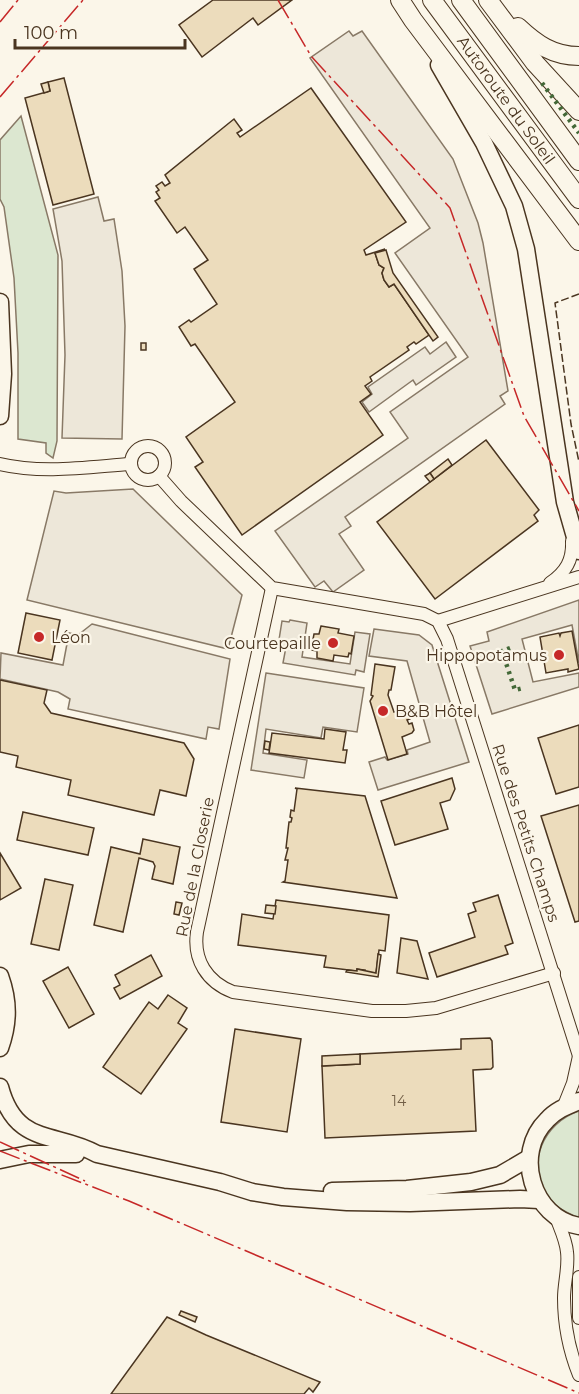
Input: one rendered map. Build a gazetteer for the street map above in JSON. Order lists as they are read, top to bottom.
{
  "streets": {
    "highway": ["Autoroute du Soleil"],
    "street": ["Rue des Petits Champs", "Rue de la Closerie"]
  },
  "crossings": [
    ["Rue des Petits Champs", "Rue de la Closerie"]
  ],
  "places": [
    "Léon",
    "Courtepaille",
    "Hippopotamus",
    "B&B Hôtel"
  ],
  "house_numbers": ["14"],
  "scale_bar": "100 m"
}
